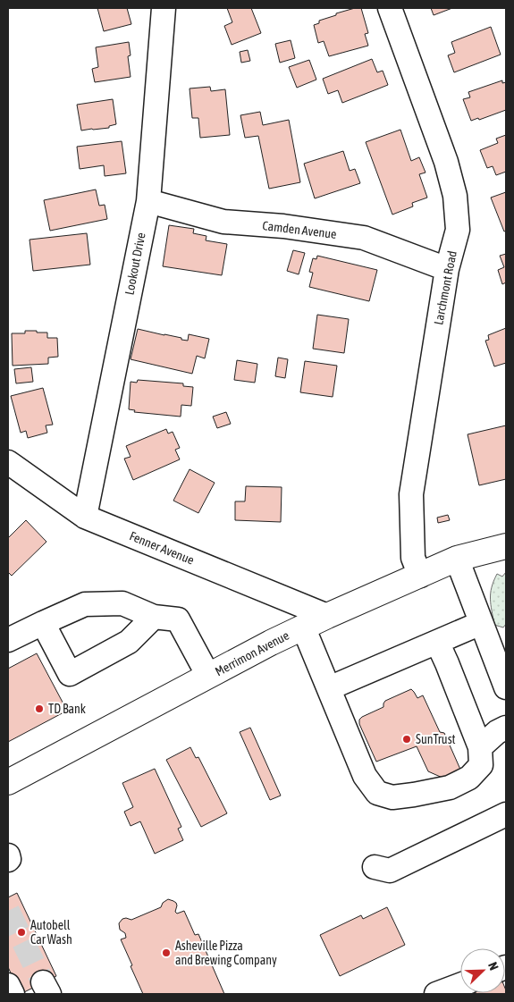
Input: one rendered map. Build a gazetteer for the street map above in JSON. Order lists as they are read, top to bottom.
{
  "streets": {
    "main road": ["Merrimon Avenue"],
    "street": [
      "Camden Avenue",
      "Lookout Drive",
      "Larchmont Road",
      "Fenner Avenue"
    ]
  },
  "crossings": [
    ["Camden Avenue", "Lookout Drive"],
    ["Camden Avenue", "Larchmont Road"],
    ["Lookout Drive", "Fenner Avenue"],
    ["Larchmont Road", "Merrimon Avenue"],
    ["Fenner Avenue", "Merrimon Avenue"]
  ],
  "places": [
    "TD Bank",
    "SunTrust",
    "Autobell Car Wash",
    "Asheville Pizza and Brewing Company"
  ],
  "north": "top right"
}
